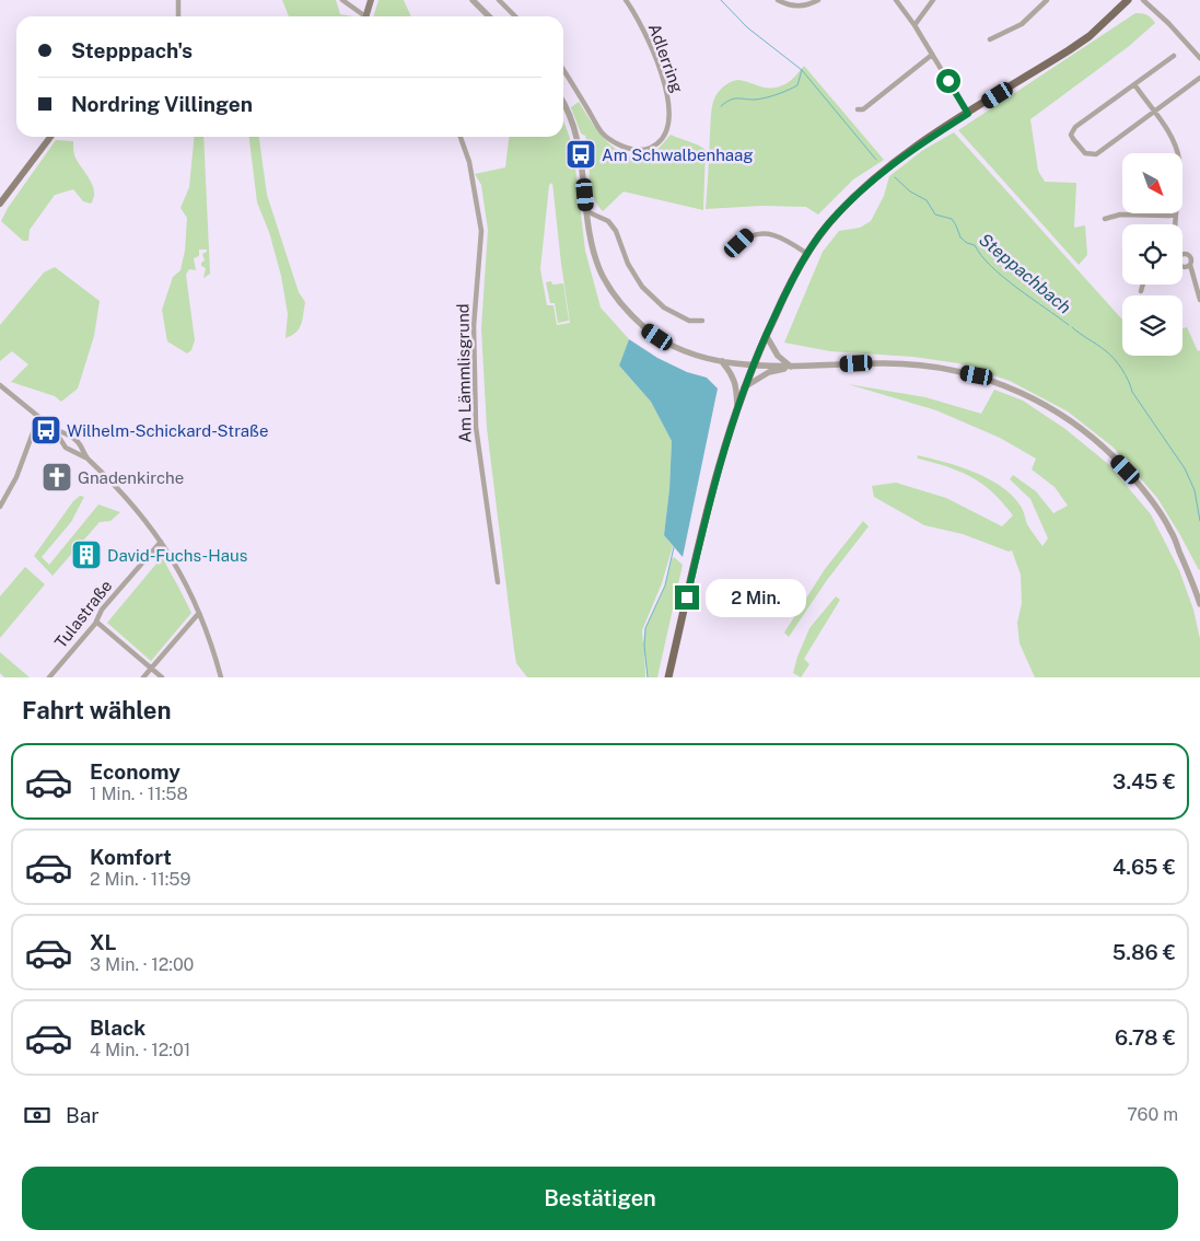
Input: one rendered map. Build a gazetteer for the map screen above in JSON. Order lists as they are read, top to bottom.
{
  "streets": {
    "street": ["Adlerring", "Am Lämmlisgrund", "Tulastraße"]
  },
  "water": ["Steppachbach"],
  "places": {
    "bus stop": ["Am Schwalbenhaag", "Wilhelm-Schickard-Straße"],
    "church": ["Gnadenkirche"],
    "building": ["David-Fuchs-Haus"]
  },
  "north": "bottom right",
  "page": {
    "banner": ["Stepppach's", "Nordring Villingen"],
    "bubble": "2 Min.",
    "heading": "Fahrt wählen",
    "list": [
      {
        "name": "Economy",
        "note": "1 Min. · 11:58",
        "value": "3.45 €"
      },
      {
        "name": "Komfort",
        "note": "2 Min. · 11:59",
        "value": "4.65 €"
      },
      {
        "name": "XL",
        "note": "3 Min. · 12:00",
        "value": "5.86 €"
      },
      {
        "name": "Black",
        "note": "4 Min. · 12:01",
        "value": "6.78 €"
      }
    ],
    "pay": ["Bar", "760 m"],
    "buttons": "Bestätigen"
  }
}
